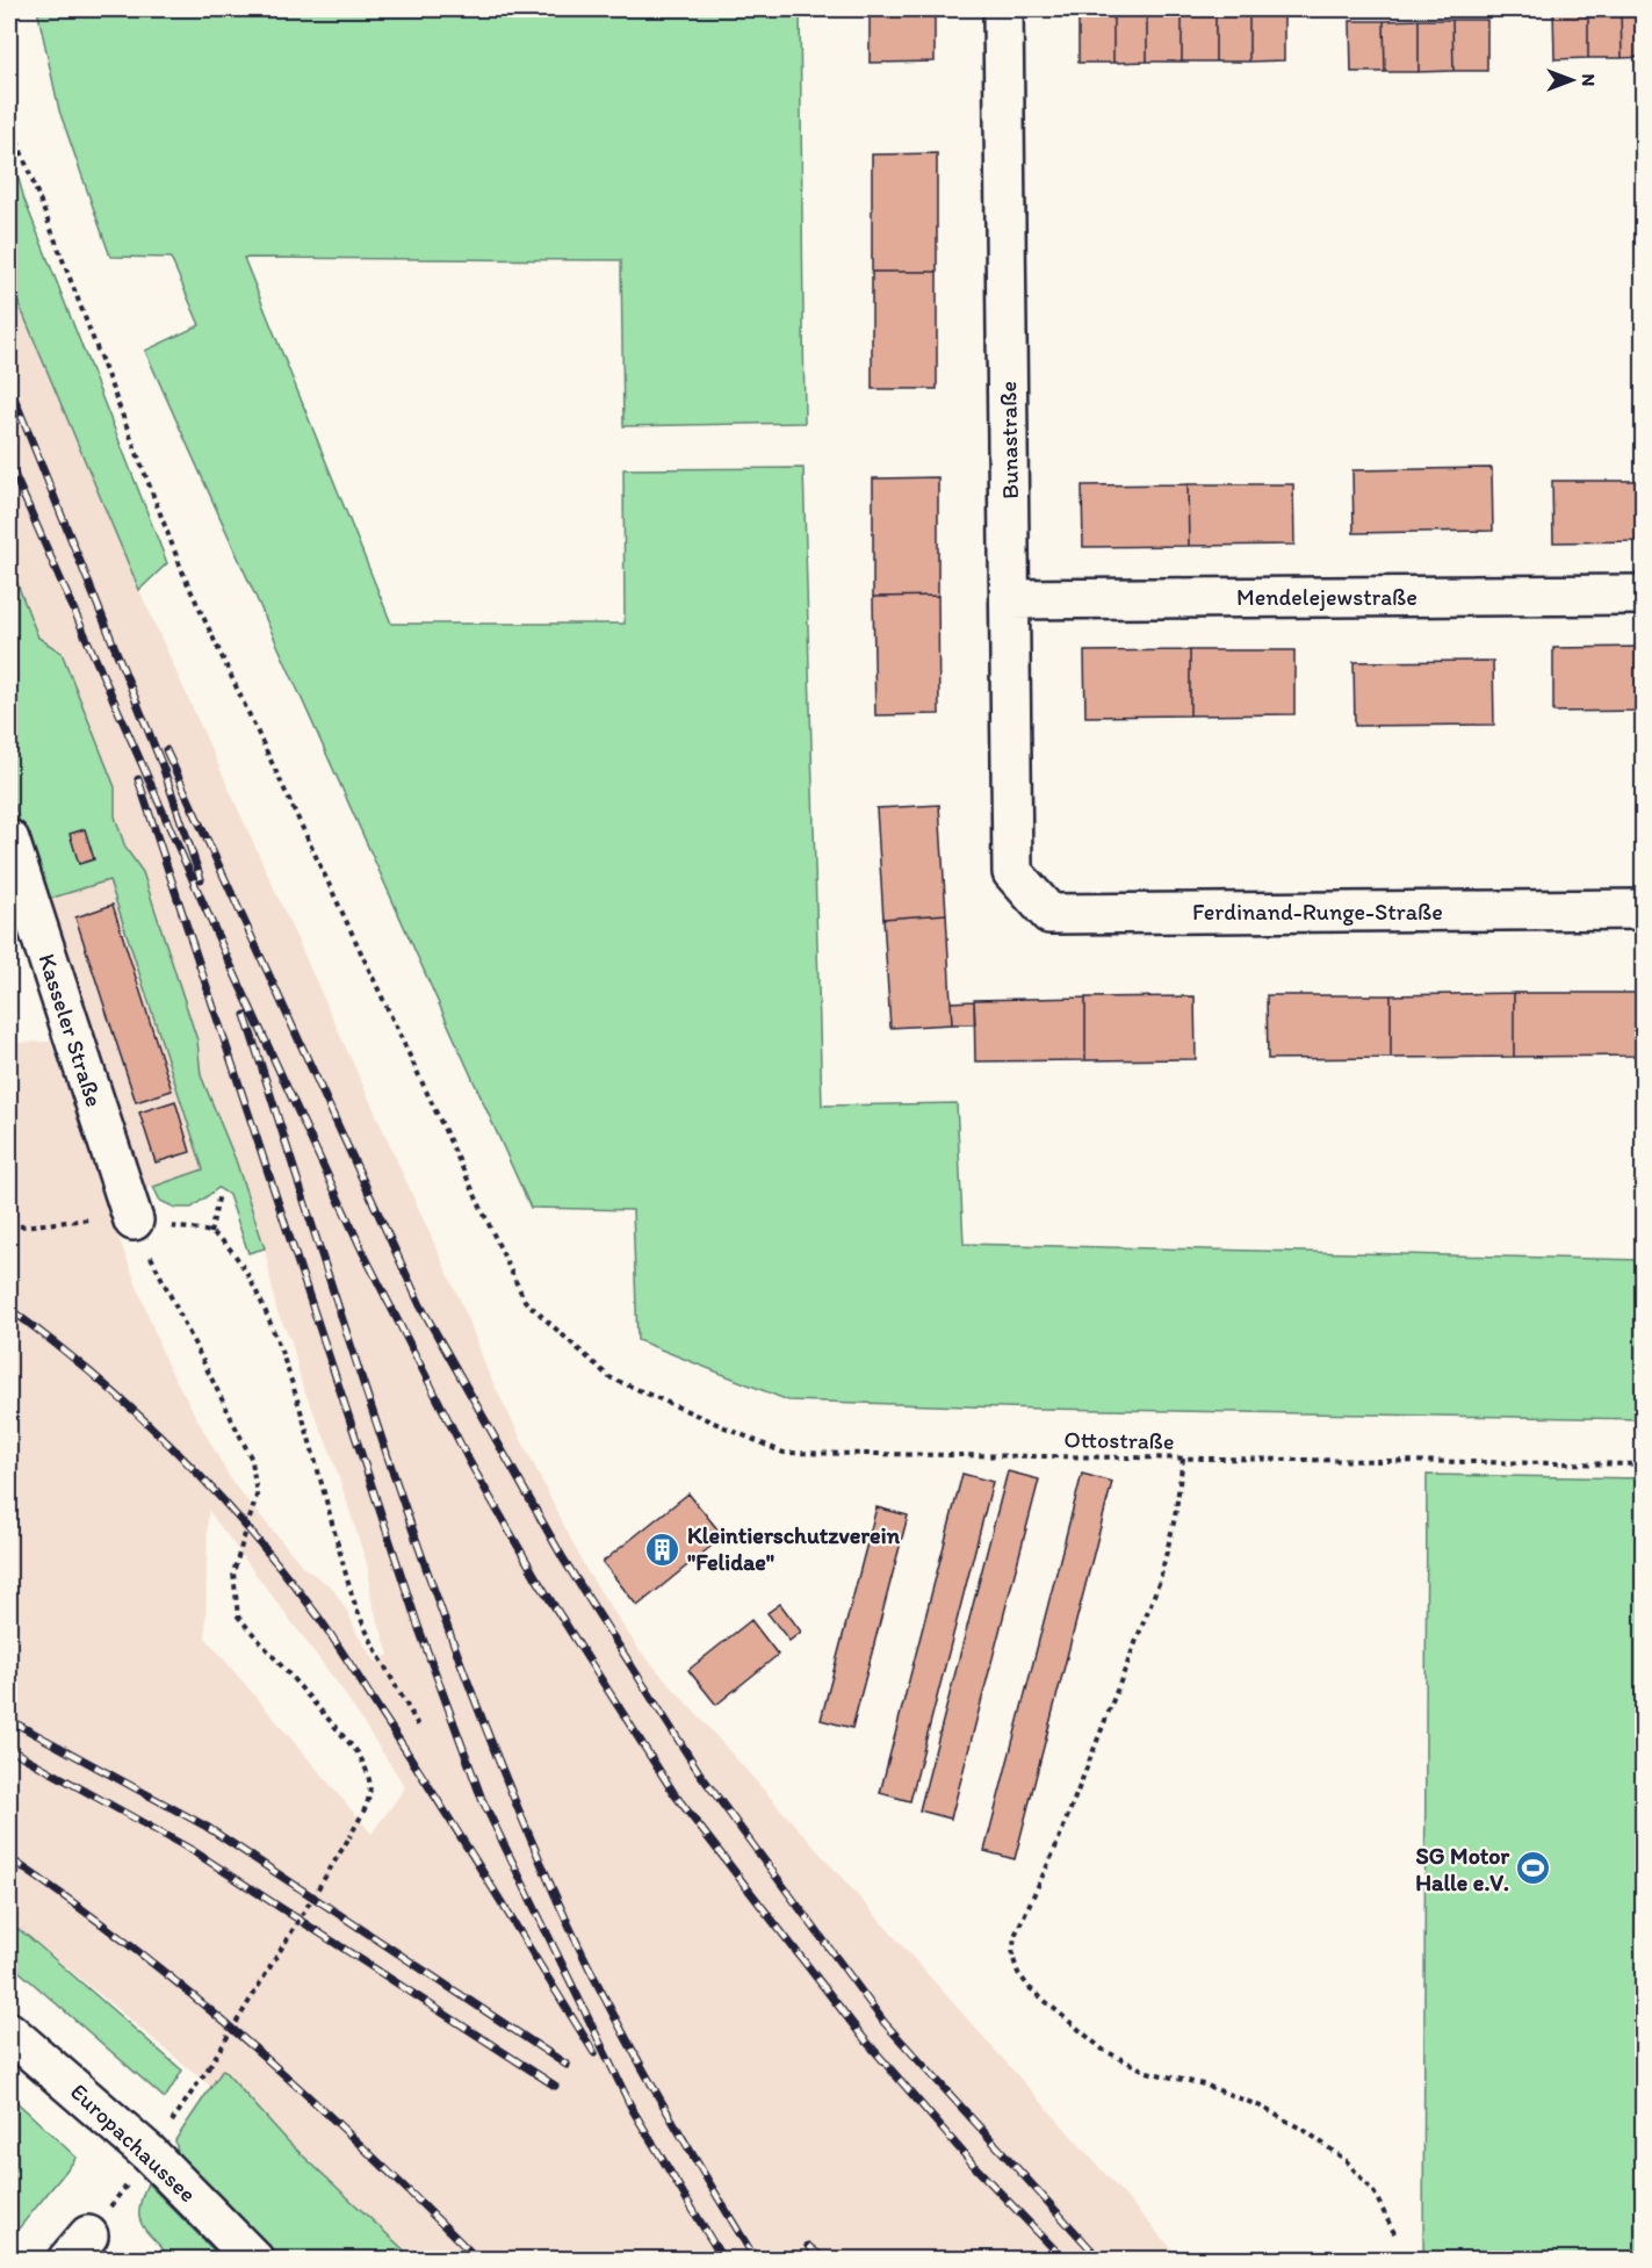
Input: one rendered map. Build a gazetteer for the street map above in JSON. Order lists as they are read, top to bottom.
{
  "streets": {
    "street": [
      "Bunastraße",
      "Mendelejewstraße",
      "Ferdinand-Runge-Straße",
      "Kasseler Straße",
      "Europachaussee"
    ],
    "path": ["Ottostraße"]
  },
  "crossings": [
    ["Bunastraße", "Mendelejewstraße"],
    ["Bunastraße", "Ferdinand-Runge-Straße"]
  ],
  "places": {
    "building": ["Kleintierschutzverein \"Felidae\""],
    "sports": ["SG Motor Halle e.V."]
  },
  "north": "right"
}
